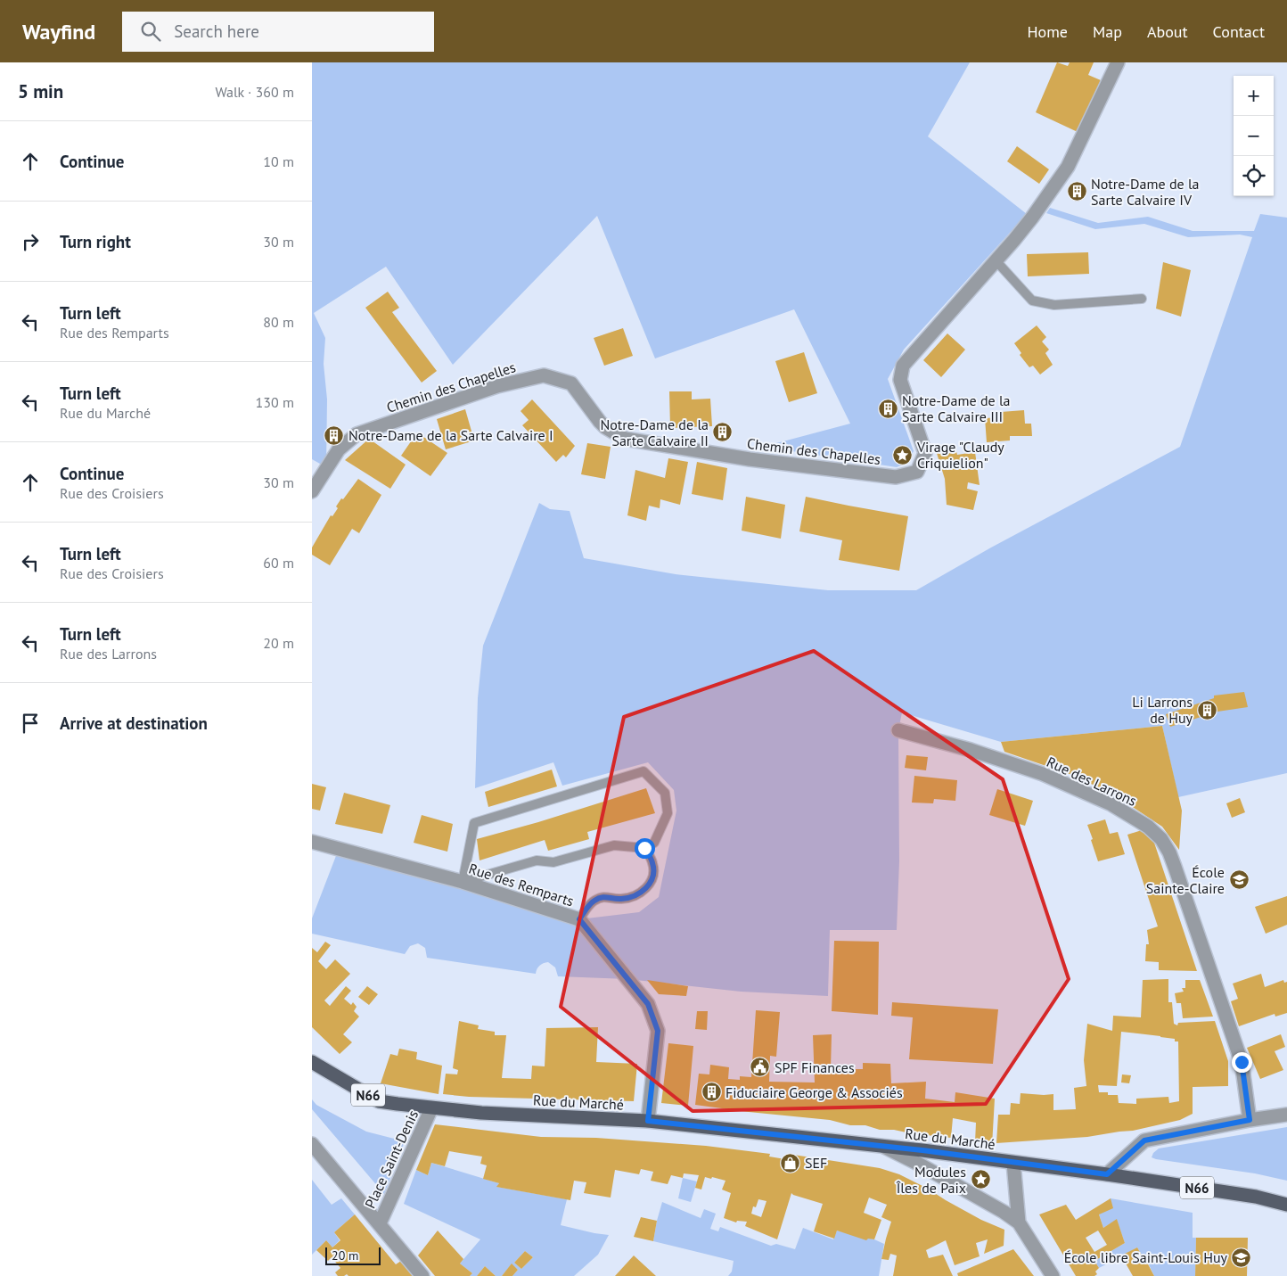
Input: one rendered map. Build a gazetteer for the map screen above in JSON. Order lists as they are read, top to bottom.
{
  "streets": {
    "main road": ["N66", "Rue du Marché", "Place Saint-Denis"],
    "street": ["Chemin des Chapelles", "Rue des Larrons", "Rue des Remparts"]
  },
  "crossings": [
    ["Rue des Remparts", "Rue du Marché"],
    ["N66", "Rue du Marché"],
    ["Rue du Marché", "Place Saint-Denis"]
  ],
  "places": {
    "building": [
      "Notre-Dame de la Sarte Calvaire IV",
      "Notre-Dame de la Sarte Calvaire III",
      "Notre-Dame de la Sarte Calvaire II",
      "Notre-Dame de la Sarte Calvaire I",
      "Li Larrons de Huy",
      "Fiduciaire George & Associés"
    ],
    "place": ["Virage \"Claudy Criquielion\"", "Modules Îles de Paix"],
    "school or university": ["École Sainte-Claire", "École libre Saint-Louis Huy"],
    "public building": ["SPF Finances"],
    "shop": ["SEF"]
  },
  "scale_bar": "20 m",
  "page": {
    "header": "Wayfind",
    "search": "Search here",
    "nav": [
      "Home",
      "Map",
      "About",
      "Contact"
    ],
    "heading": ["5 min", "Walk · 360 m"],
    "map_buttons": ["+", "−"],
    "list": [
      ["Continue", "10 m"],
      ["Turn right", "30 m"],
      ["Turn left", "Rue des Remparts", "80 m"],
      ["Turn left", "Rue du Marché", "130 m"],
      ["Continue", "Rue des Croisiers", "30 m"],
      ["Turn left", "Rue des Croisiers", "60 m"],
      ["Turn left", "Rue des Larrons", "20 m"],
      "Arrive at destination"
    ],
    "scale": "20 m"
  }
}
